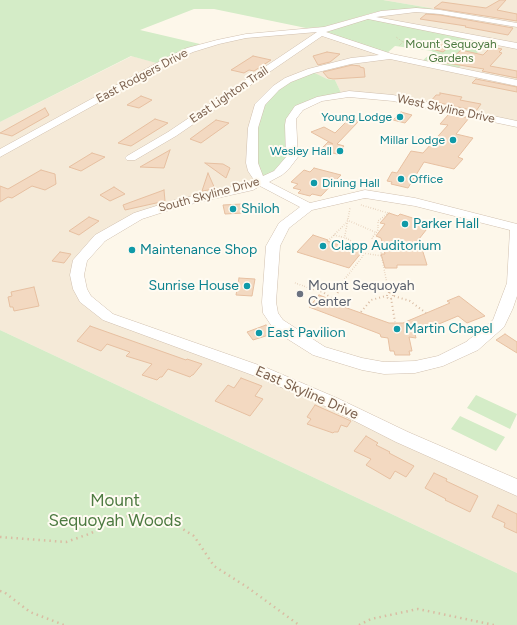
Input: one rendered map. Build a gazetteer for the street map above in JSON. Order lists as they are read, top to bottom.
{
  "streets": {
    "street": [
      "East Rodgers Drive",
      "East Lighton Trail",
      "West Skyline Drive",
      "South Skyline Drive",
      "East Skyline Drive"
    ]
  },
  "crossings": [
    ["East Rodgers Drive", "East Lighton Trail"],
    ["West Skyline Drive", "South Skyline Drive"],
    ["South Skyline Drive", "East Skyline Drive"]
  ],
  "parks": ["Mount Sequoyah Gardens", "Mount Sequoyah Woods"],
  "places": [
    "Young Lodge",
    "Millar Lodge",
    "Wesley Hall",
    "Office",
    "Dining Hall",
    "Shiloh",
    "Parker Hall",
    "Clapp Auditorium",
    "Maintenance Shop",
    "Sunrise House",
    "Mount Sequoyah Center",
    "Martin Chapel",
    "East Pavilion"
  ]
}
